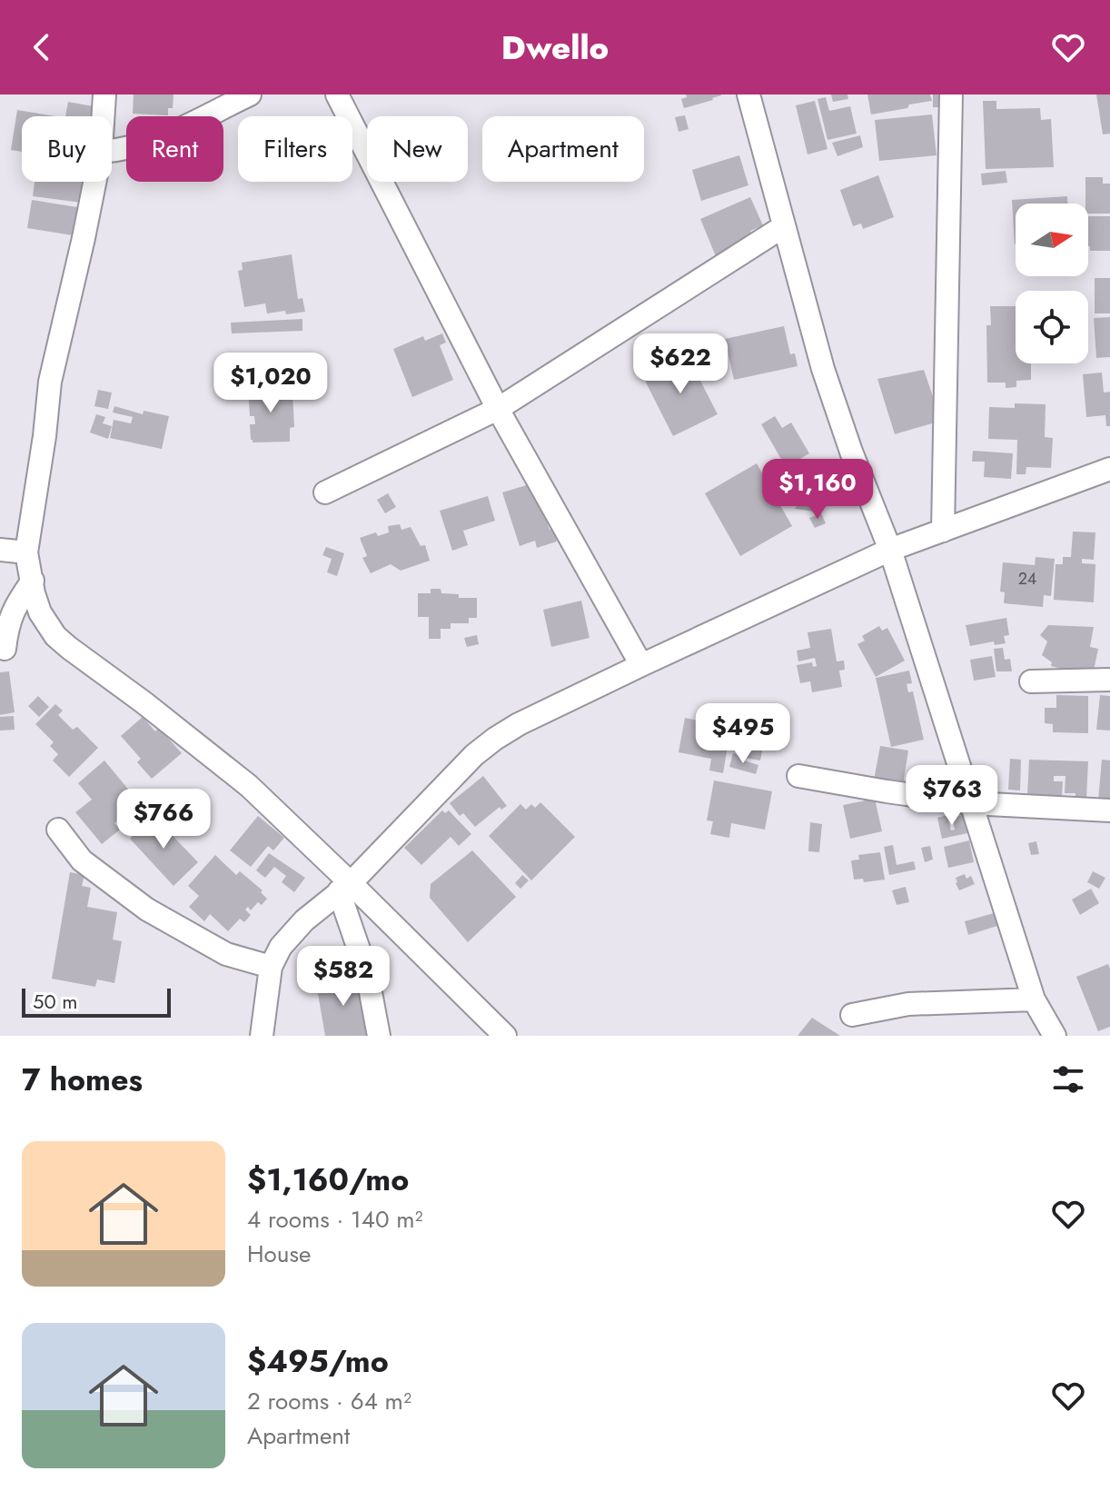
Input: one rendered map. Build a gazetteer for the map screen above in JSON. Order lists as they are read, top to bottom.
{
  "house_numbers": ["24"],
  "scale_bar": "50 m",
  "north": "right",
  "page": {
    "header": "Dwello",
    "chip": [
      "Buy",
      "Rent",
      "Filters",
      "New",
      "Apartment"
    ],
    "price": [
      "$622",
      "$1,020",
      "$1,160",
      "$495",
      "$763",
      "$766",
      "$582"
    ],
    "scale": "50 m",
    "heading": "7 homes",
    "list": [
      {
        "name": "$1,160/mo",
        "note": "4 rooms · 140 m² · House"
      },
      {
        "name": "$495/mo",
        "note": "2 rooms · 64 m² · Apartment"
      }
    ]
  }
}
